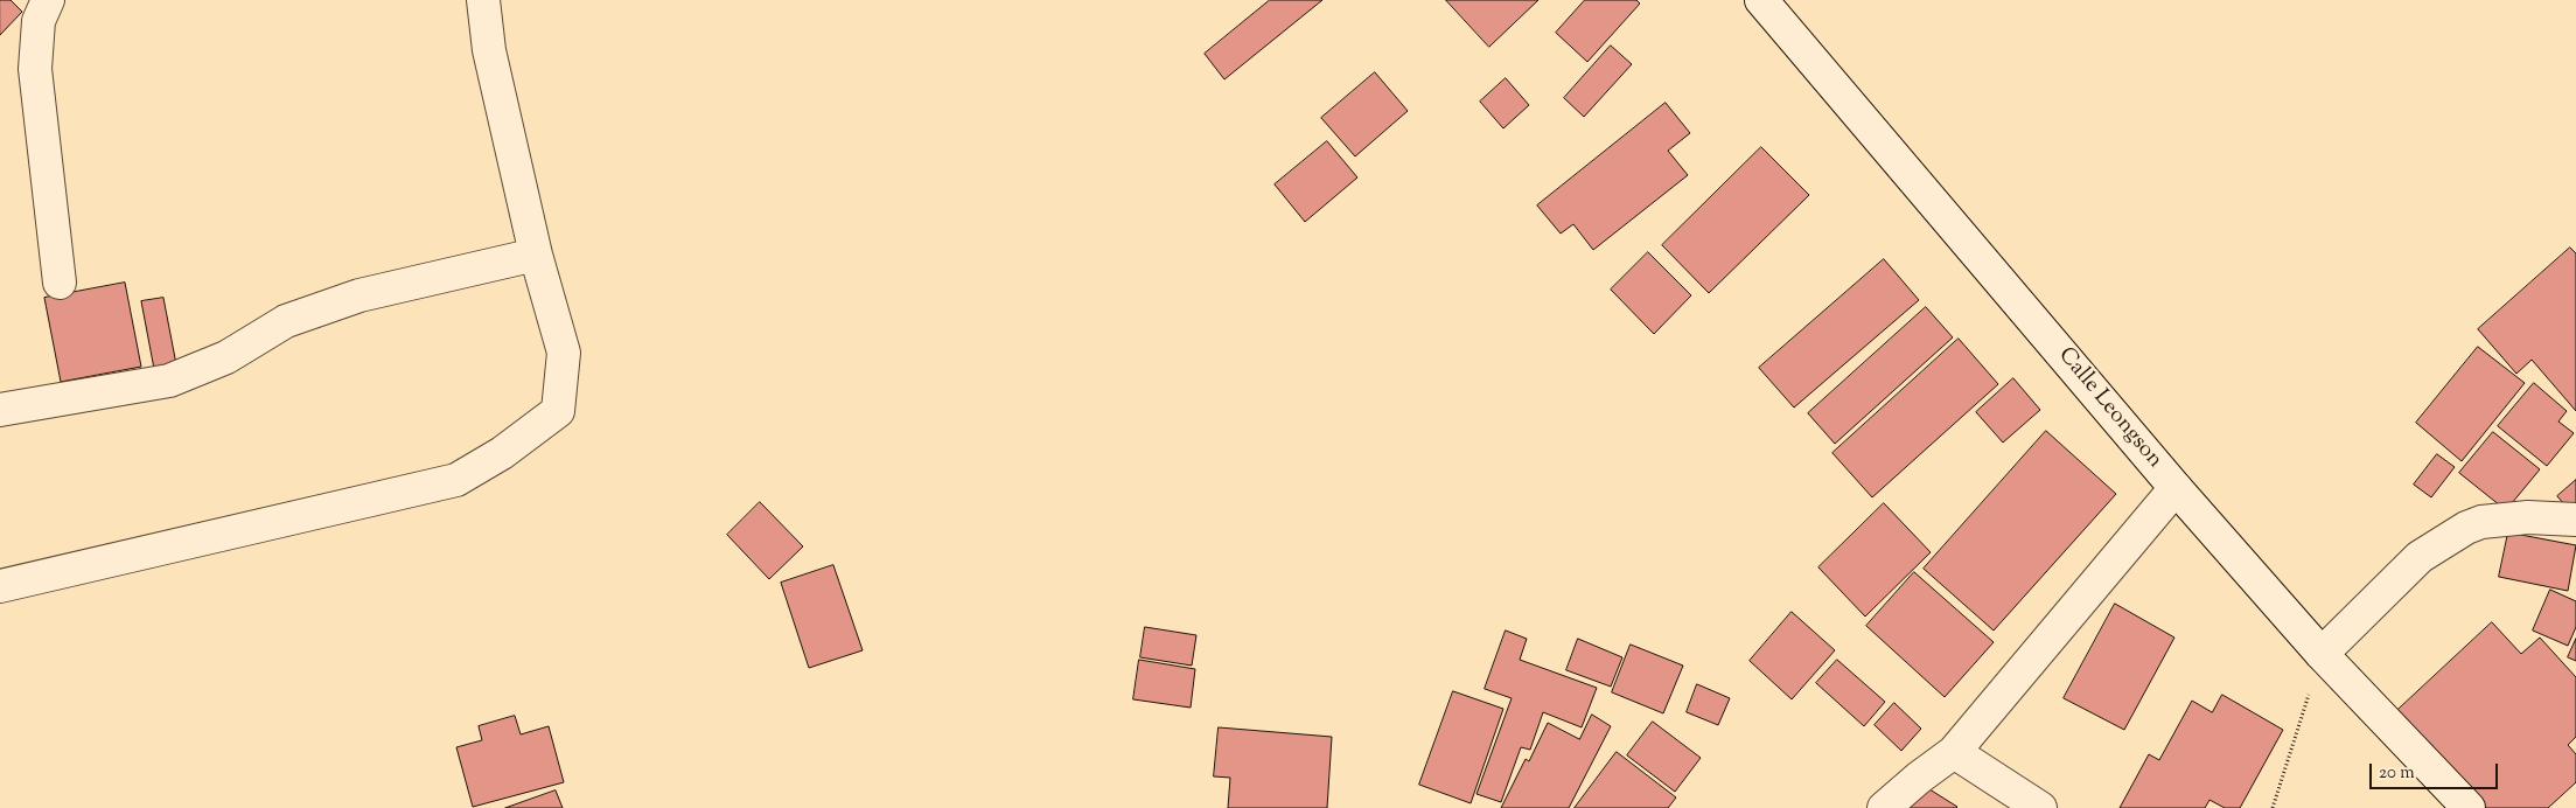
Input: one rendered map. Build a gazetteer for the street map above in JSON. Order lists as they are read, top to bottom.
{
  "streets": {
    "street": ["Calle Leongson"]
  },
  "scale_bar": "20 m"
}
